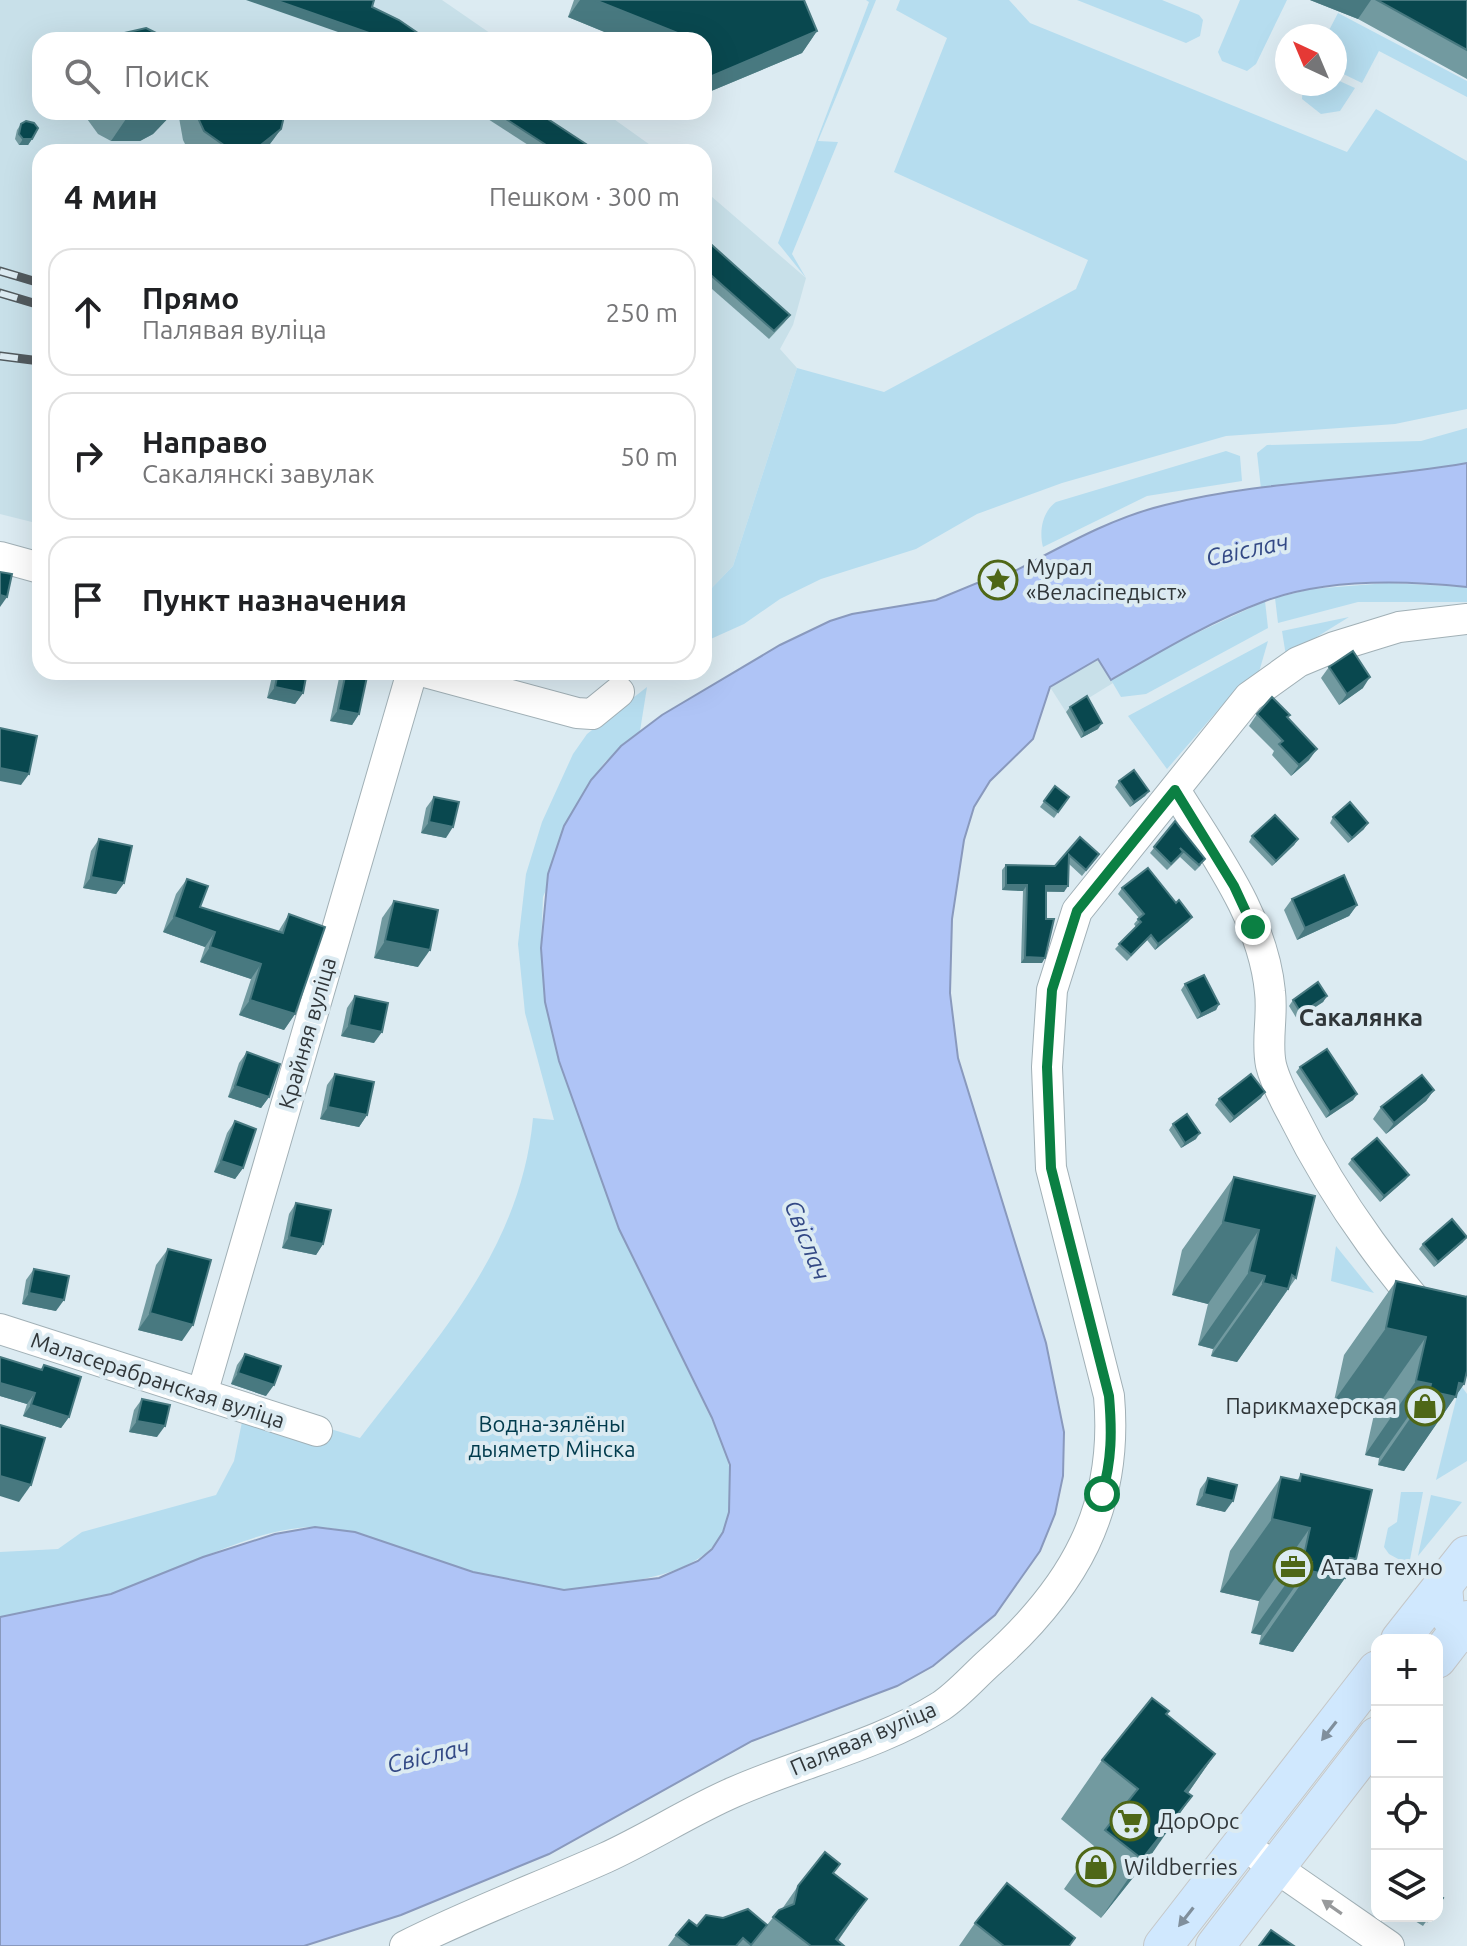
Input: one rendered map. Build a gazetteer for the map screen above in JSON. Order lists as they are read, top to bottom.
{
  "streets": {
    "street": ["Крайняя вуліца", "Маласерабранская вуліца", "Палявая вуліца"]
  },
  "crossings": [
    ["Крайняя вуліца", "Маласерабранская вуліца"]
  ],
  "districts": ["Сакалянка"],
  "water": ["Свіслач"],
  "parks": ["Водна-зялёны дыяметр Мінска"],
  "places": {
    "place": ["Мурал «Веласіпедыст»"],
    "shop": ["Парикмахерская", "Wildberries"],
    "office": ["Атава техно"],
    "supermarket": ["ДорОрс"]
  },
  "north": "top left",
  "page": {
    "search": "Поиск",
    "heading": ["4 мин", "Пешком · 300 m"],
    "list": [
      ["Прямо", "Палявая вуліца", "250 m"],
      ["Направо", "Сакалянскі завулак", "50 m"],
      "Пункт назначения"
    ],
    "map_buttons": ["+", "−"]
  }
}
